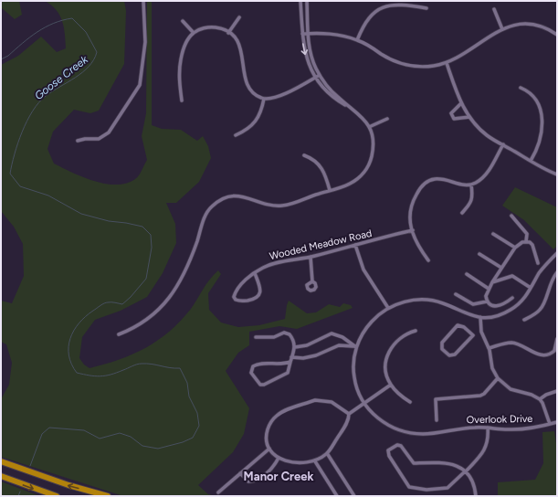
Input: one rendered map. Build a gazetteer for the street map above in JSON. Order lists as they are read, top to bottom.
{
  "streets": {
    "street": ["Wooded Meadow Road", "Overlook Drive"]
  },
  "districts": ["Manor Creek"],
  "water": ["Goose Creek"]
}
